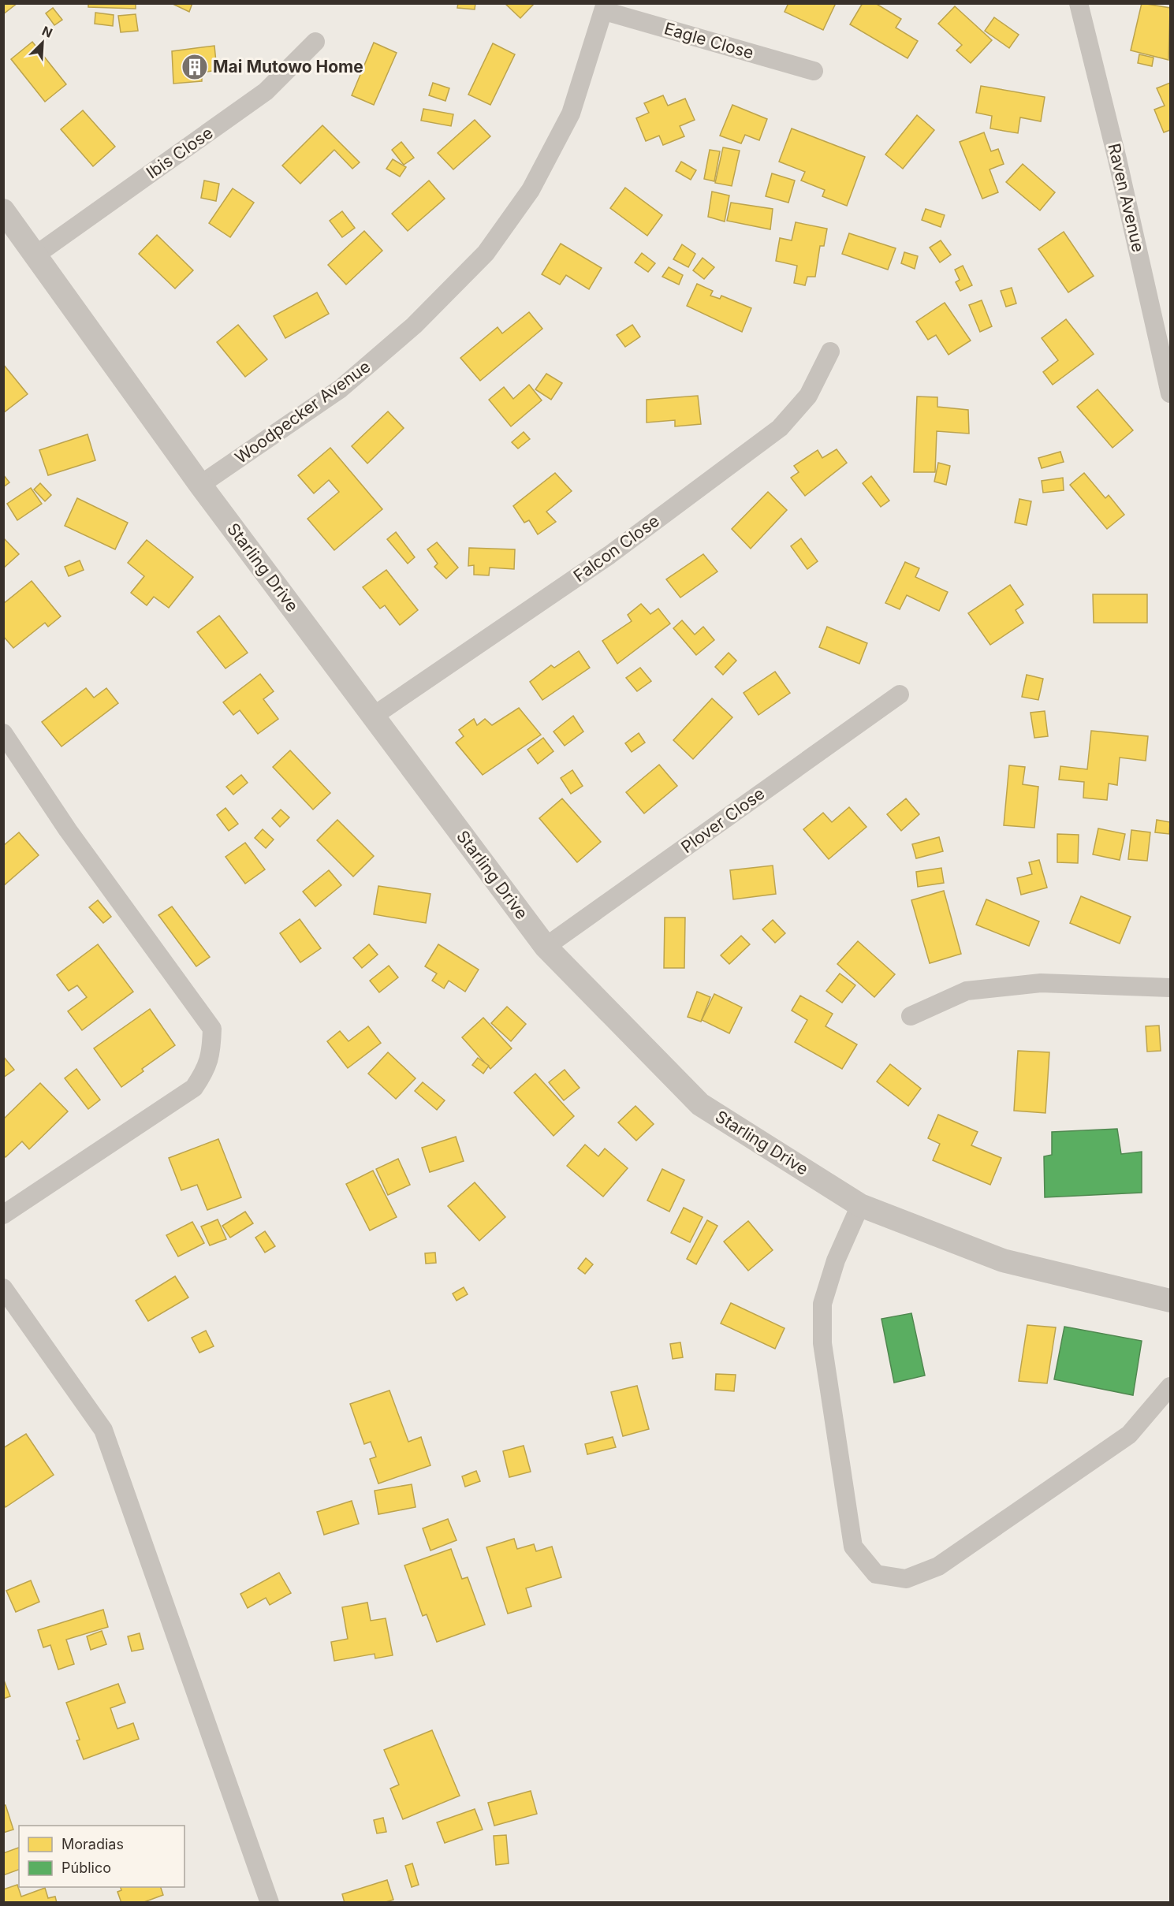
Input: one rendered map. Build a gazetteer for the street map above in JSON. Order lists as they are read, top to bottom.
{
  "streets": {
    "street": [
      "Eagle Close",
      "Ibis Close",
      "Raven Avenue",
      "Woodpecker Avenue",
      "Falcon Close",
      "Starling Drive",
      "Plover Close"
    ]
  },
  "crossings": [
    ["Eagle Close", "Woodpecker Avenue"],
    ["Ibis Close", "Starling Drive"],
    ["Woodpecker Avenue", "Starling Drive"],
    ["Falcon Close", "Starling Drive"],
    ["Starling Drive", "Plover Close"]
  ],
  "places": {
    "building": ["Mai Mutowo Home"]
  },
  "legend": ["Moradias", "Público"],
  "north": "top right"
}
